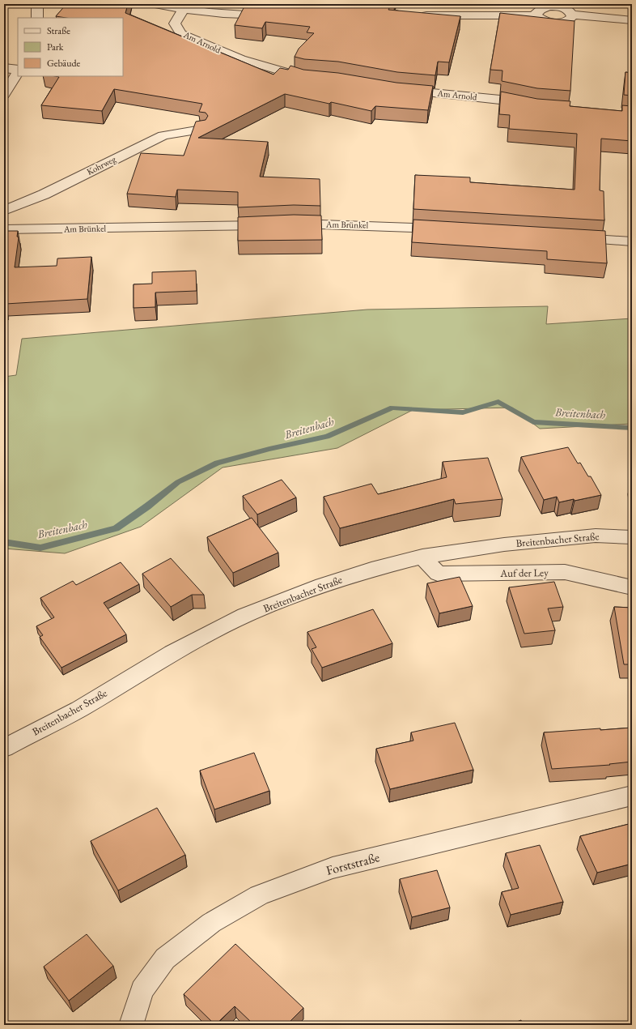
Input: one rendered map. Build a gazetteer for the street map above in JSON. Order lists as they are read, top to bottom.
{
  "streets": {
    "street": [
      "Am Arnold",
      "Kohrweg",
      "Am Brünkel",
      "Breitenbacher Straße",
      "Auf der Ley",
      "Forststraße"
    ]
  },
  "crossings": [
    ["Breitenbacher Straße", "Auf der Ley"]
  ],
  "water": ["Breitenbach"],
  "legend": ["Straße", "Park", "Gebäude"]
}
